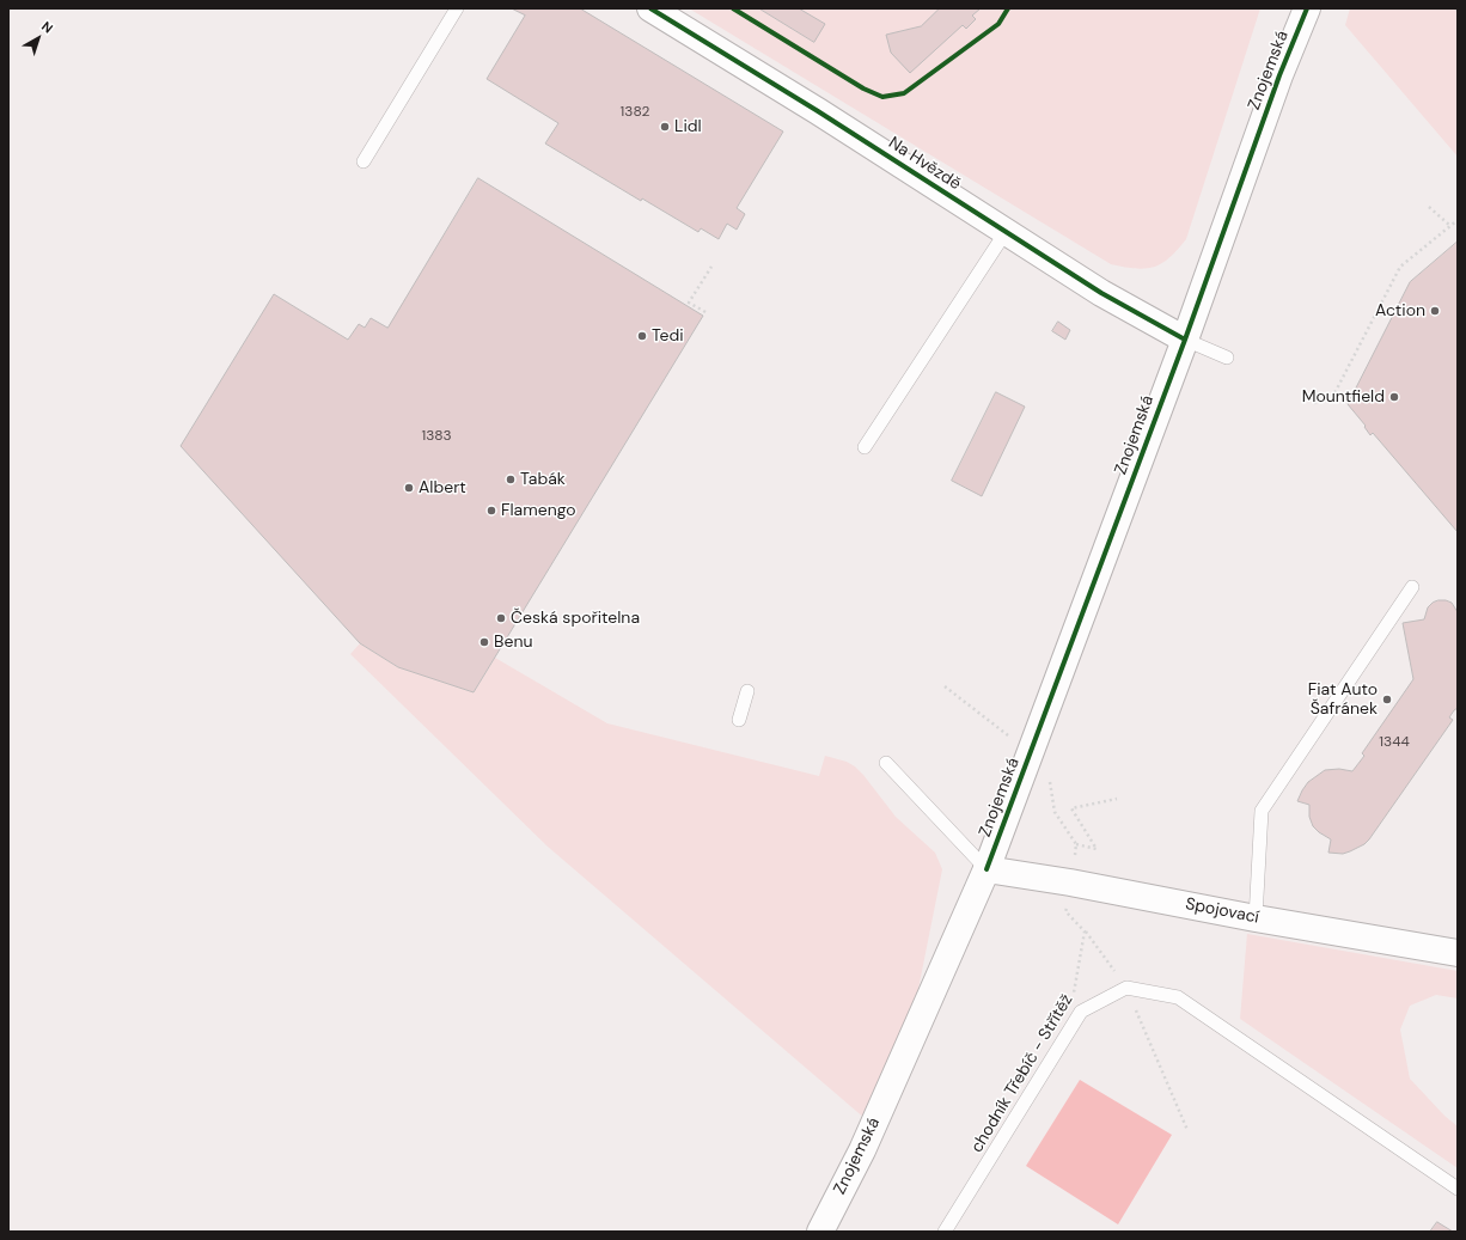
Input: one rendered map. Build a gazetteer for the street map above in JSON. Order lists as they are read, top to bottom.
{
  "streets": {
    "street": ["Znojemská", "Na Hvězdě", "Spojovací"],
    "path": ["chodník Třebíč - Střítěž"]
  },
  "crossings": [
    ["Znojemská", "Na Hvězdě"],
    ["Znojemská", "Spojovací"]
  ],
  "places": [
    "Lidl",
    "Action",
    "Tedi",
    "Mountfield",
    "Tabák",
    "Albert",
    "Flamengo",
    "Česká spořitelna",
    "Benu",
    "Fiat Auto Šafránek"
  ],
  "house_numbers": ["1382", "1383", "1344"],
  "north": "top right"
}
